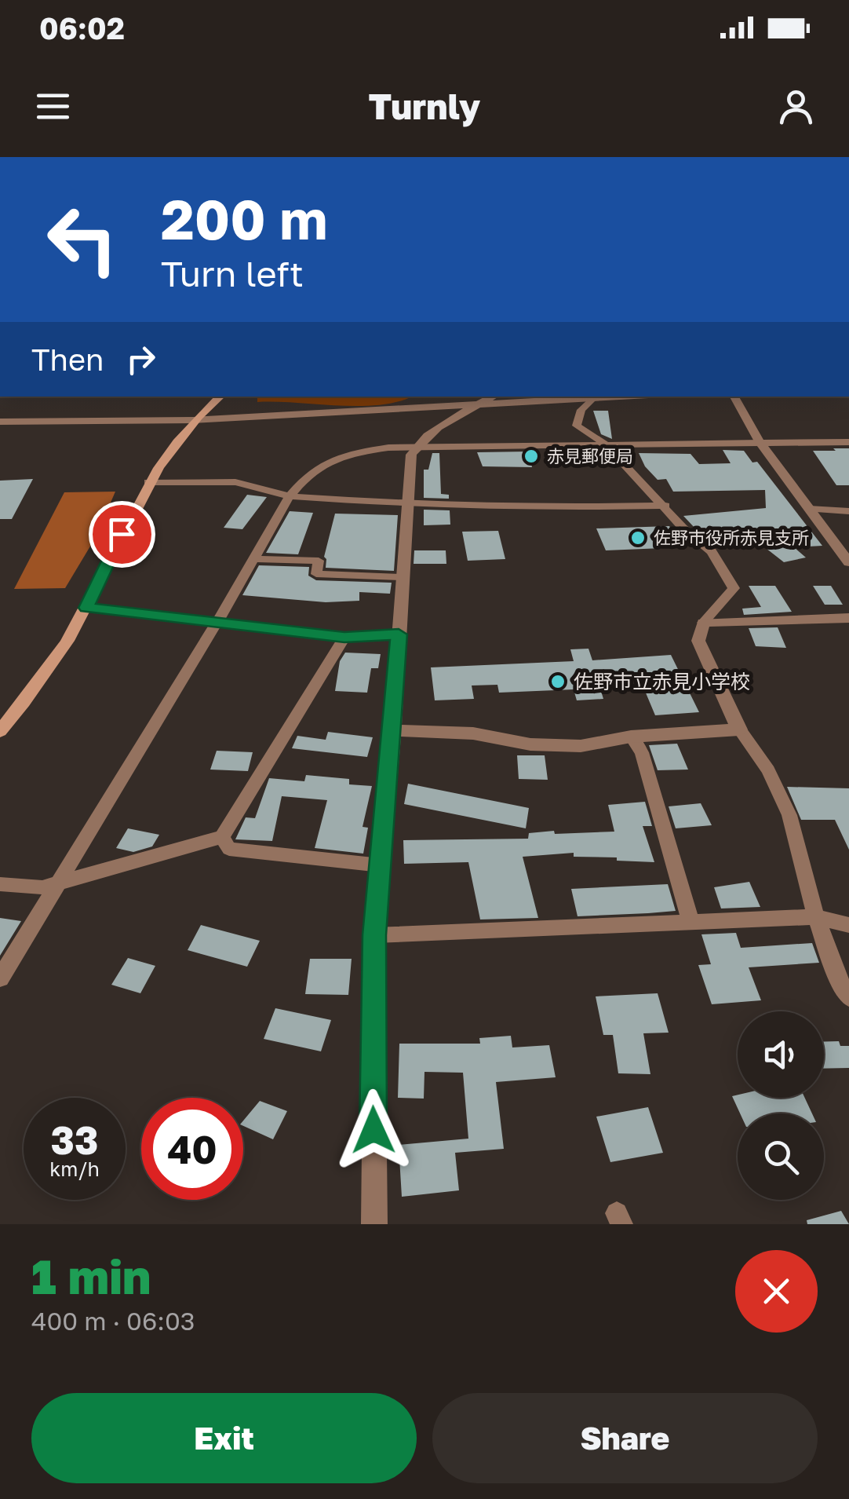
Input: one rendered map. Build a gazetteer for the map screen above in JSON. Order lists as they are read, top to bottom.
{
  "places": ["赤見郵便局", "佐野市役所赤見支所", "佐野市立赤見小学校"],
  "page": {
    "status": "06:02",
    "header": "Turnly",
    "turn": ["200 m", "Turn left"],
    "then": "Then",
    "speed": "33 km/h",
    "limit": "40",
    "heading": ["1 min", "400 m · 06:03"],
    "buttons": ["Exit", "Share"]
  }
}
